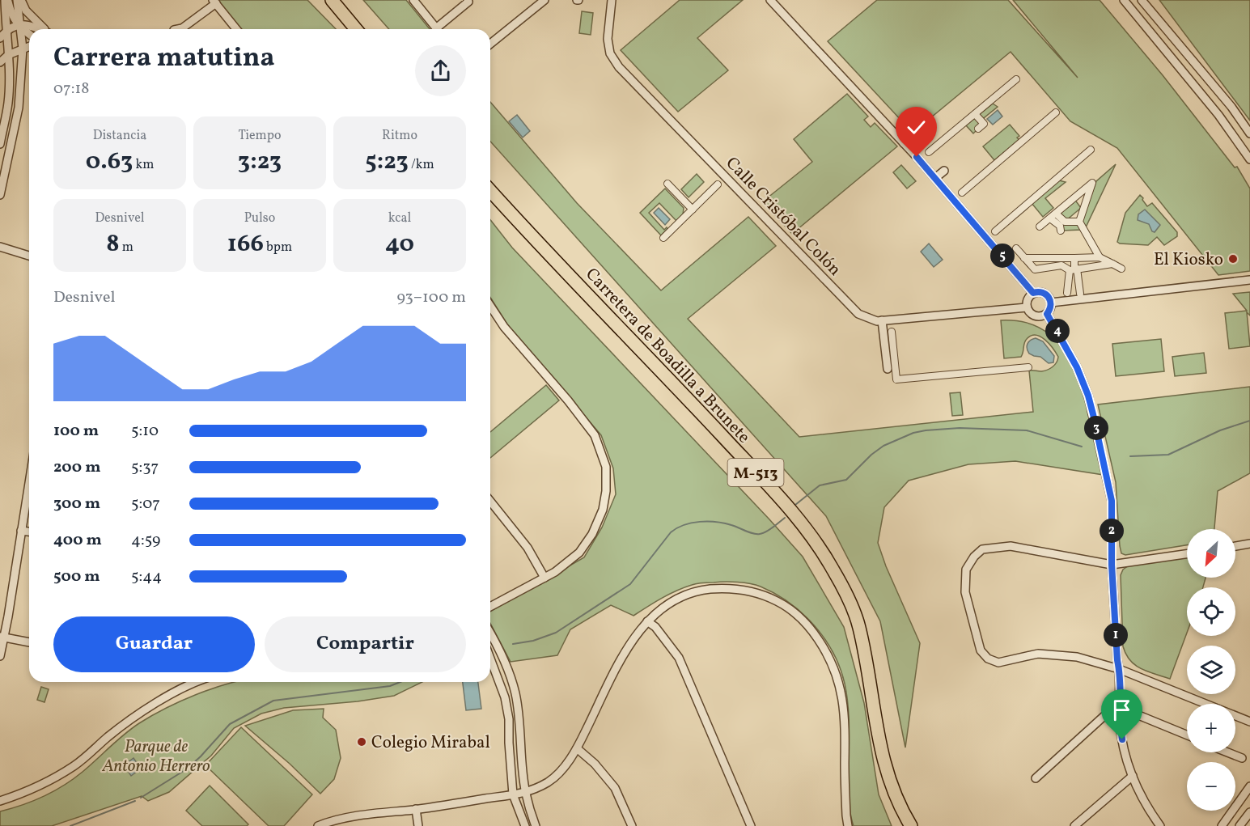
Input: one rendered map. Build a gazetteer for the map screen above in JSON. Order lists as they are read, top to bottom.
{
  "streets": {
    "main road": ["Carretera de Boadilla a Brunete", "M-513"],
    "street": ["Calle Cristóbal Colón"]
  },
  "parks": ["Parque de Antonio Herrero"],
  "places": ["El Kiosko", "Colegio Mirabal"],
  "north": "bottom left",
  "page": {
    "heading": ["Carrera matutina", "07:18"],
    "stats": [
      ["Distancia", "0.63 km"],
      ["Tiempo", "3:23"],
      ["Ritmo", "5:23 /km"],
      ["Desnivel", "8 m"],
      ["Pulso", "166 bpm"],
      ["kcal", "40"]
    ],
    "pins": [
      "5",
      "4",
      "3",
      "2",
      "1"
    ],
    "chart": ["Desnivel", "93–100 m"],
    "list": [
      {
        "name": "100 m",
        "note": "5:10"
      },
      {
        "name": "200 m",
        "note": "5:37"
      },
      {
        "name": "300 m",
        "note": "5:07"
      },
      {
        "name": "400 m",
        "note": "4:59"
      },
      {
        "name": "500 m",
        "note": "5:44"
      }
    ],
    "map_buttons": ["+", "−"],
    "buttons": ["Guardar", "Compartir"]
  }
}
